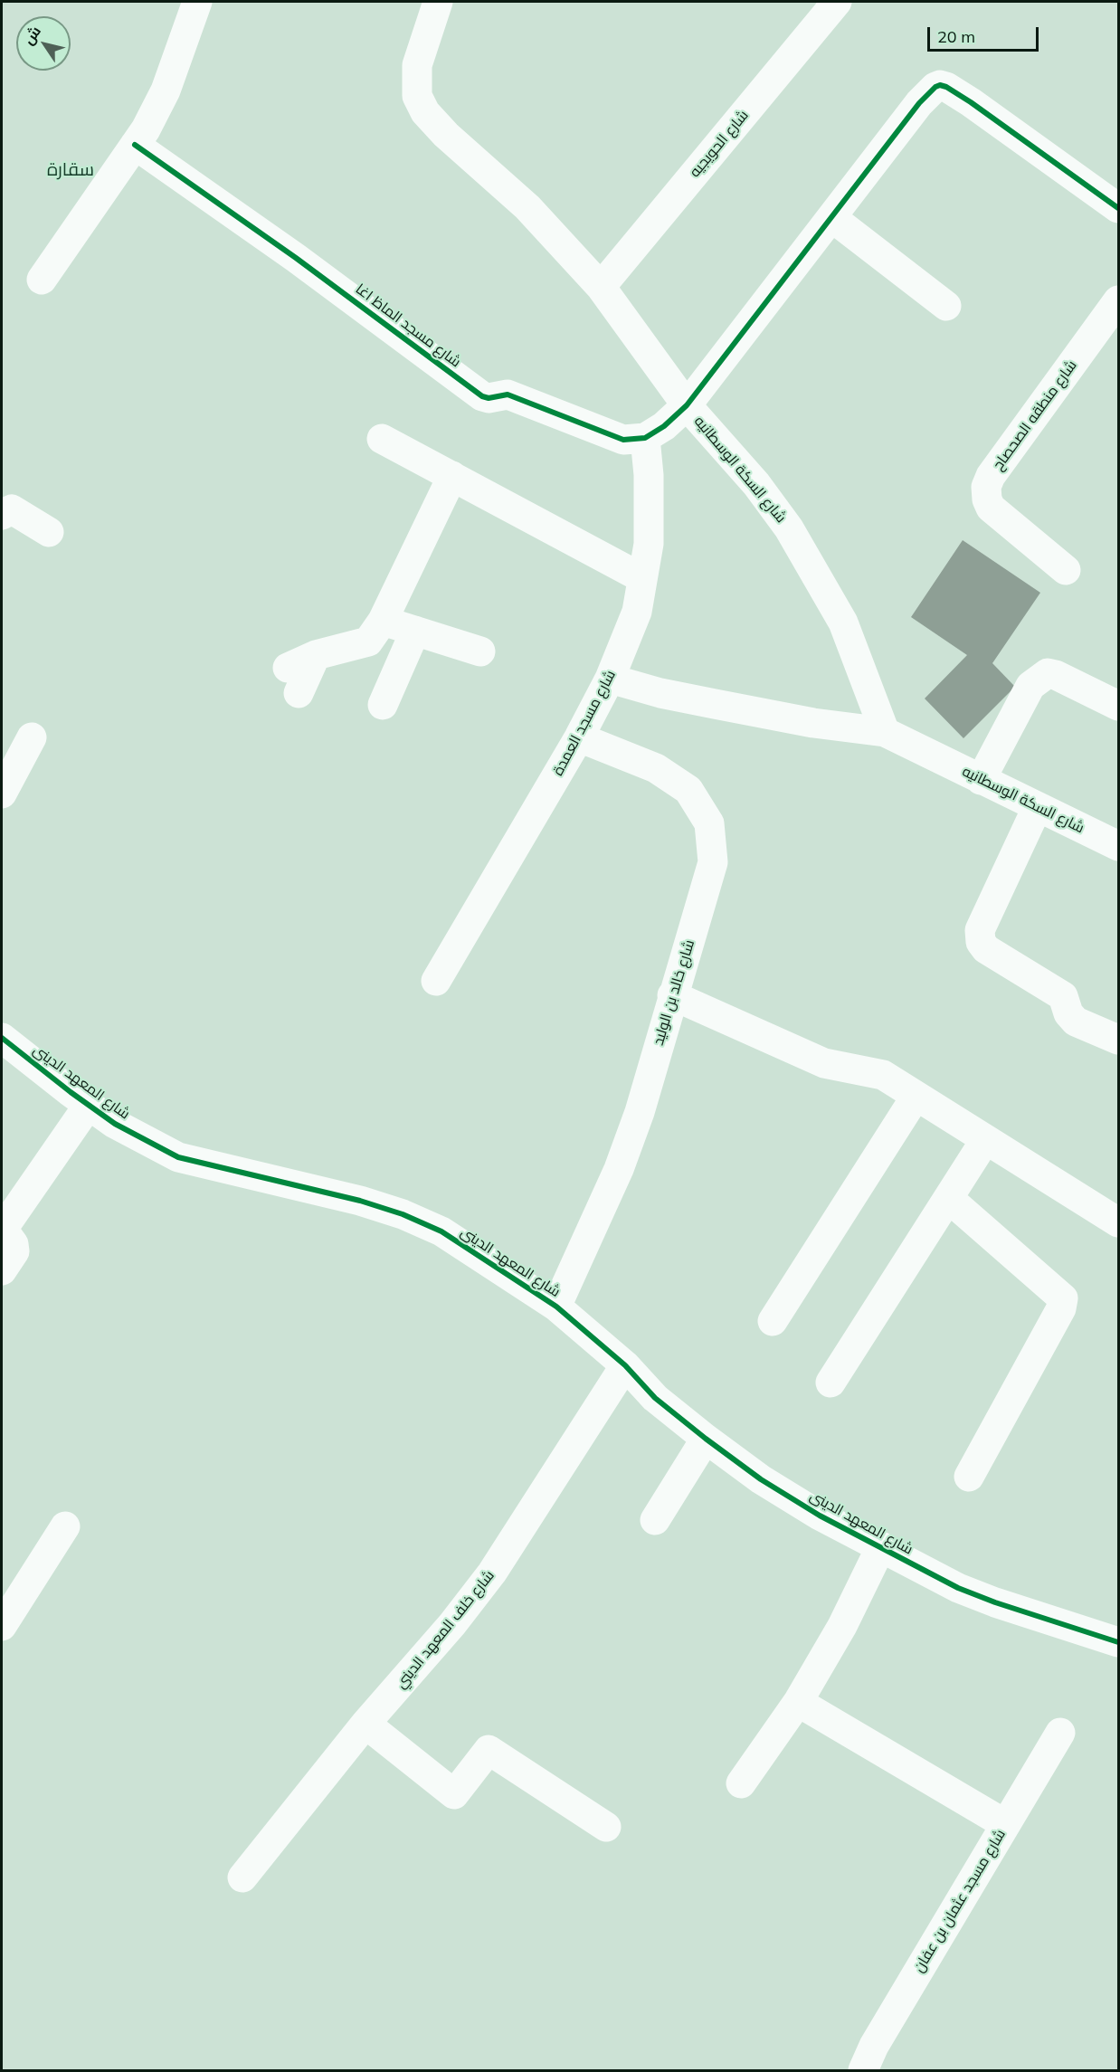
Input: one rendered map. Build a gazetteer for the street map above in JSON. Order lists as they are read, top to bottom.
{
  "streets": {
    "street": [
      "شارع الحويجيه",
      "شارع مسجد الماظ اغا",
      "شارع منطقه الصحصاح",
      "شارع السكة الوسطانيه",
      "شارع مسجد العمدة",
      "شارع خالد بن الوليد",
      "شارع المعهد الدينى",
      "شارع خلف المعهد الديني",
      "شارع مسجد عثمان بن عفان"
    ]
  },
  "crossings": [
    ["شارع الحويجيه", "شارع السكة الوسطانيه"],
    ["شارع مسجد الماظ اغا", "شارع مسجد العمدة"],
    ["شارع مسجد العمدة", "شارع خالد بن الوليد"],
    ["شارع خالد بن الوليد", "شارع المعهد الدينى"],
    ["شارع المعهد الدينى", "شارع خلف المعهد الديني"]
  ],
  "districts": ["سقارة"],
  "scale_bar": "20 m",
  "north": "top left"
}
